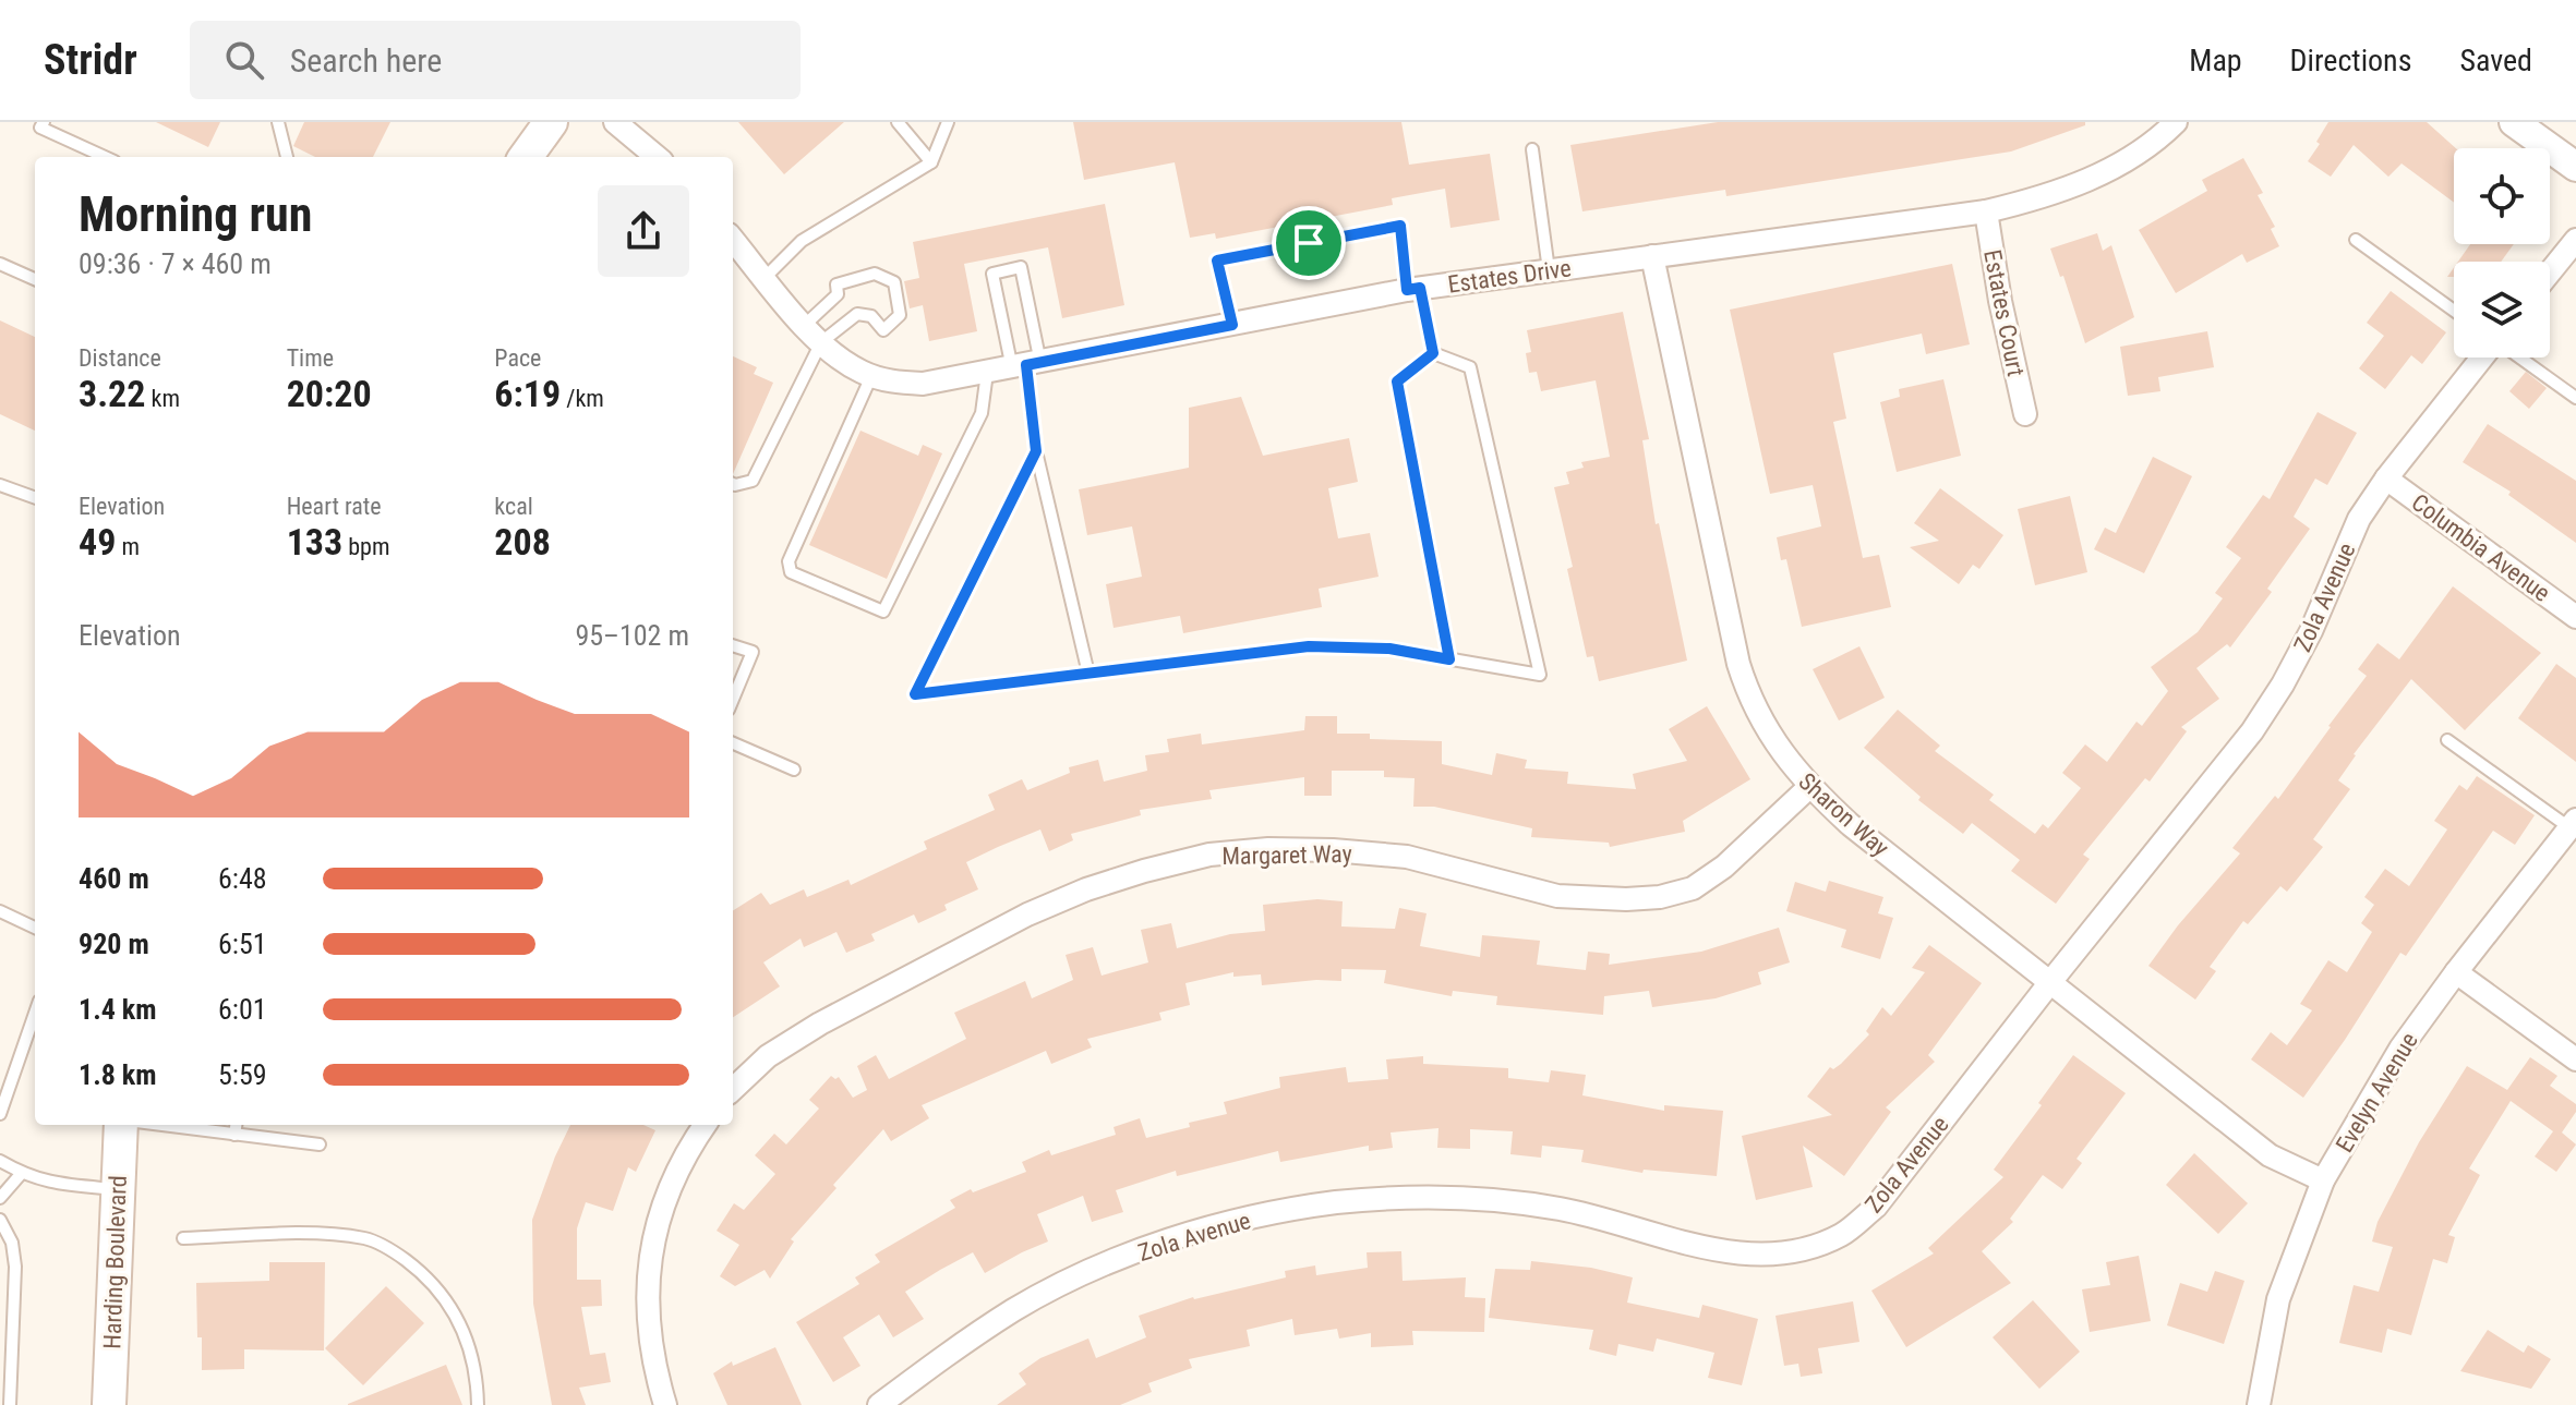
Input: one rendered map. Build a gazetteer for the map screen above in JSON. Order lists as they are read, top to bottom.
{
  "streets": {
    "main road": ["Harding Boulevard"],
    "street": [
      "Estates Drive",
      "Estates Court",
      "Columbia Avenue",
      "Zola Avenue",
      "Sharon Way",
      "Margaret Way",
      "Evelyn Avenue"
    ]
  },
  "crossings": [
    ["Estates Drive", "Estates Court"],
    ["Estates Drive", "Sharon Way"],
    ["Columbia Avenue", "Zola Avenue"],
    ["Zola Avenue", "Sharon Way"],
    ["Sharon Way", "Margaret Way"],
    ["Sharon Way", "Evelyn Avenue"]
  ],
  "page": {
    "header": "Stridr",
    "search": "Search here",
    "nav": ["Map", "Directions", "Saved"],
    "heading": ["Morning run", "09:36 · 7 × 460 m"],
    "stats": [
      ["Distance", "3.22 km"],
      ["Time", "20:20"],
      ["Pace", "6:19 /km"],
      ["Elevation", "49 m"],
      ["Heart rate", "133 bpm"],
      ["kcal", "208"]
    ],
    "chart": ["Elevation", "95–102 m"],
    "list": [
      {
        "name": "460 m",
        "note": "6:48"
      },
      {
        "name": "920 m",
        "note": "6:51"
      },
      {
        "name": "1.4 km",
        "note": "6:01"
      },
      {
        "name": "1.8 km",
        "note": "5:59"
      }
    ]
  }
}
